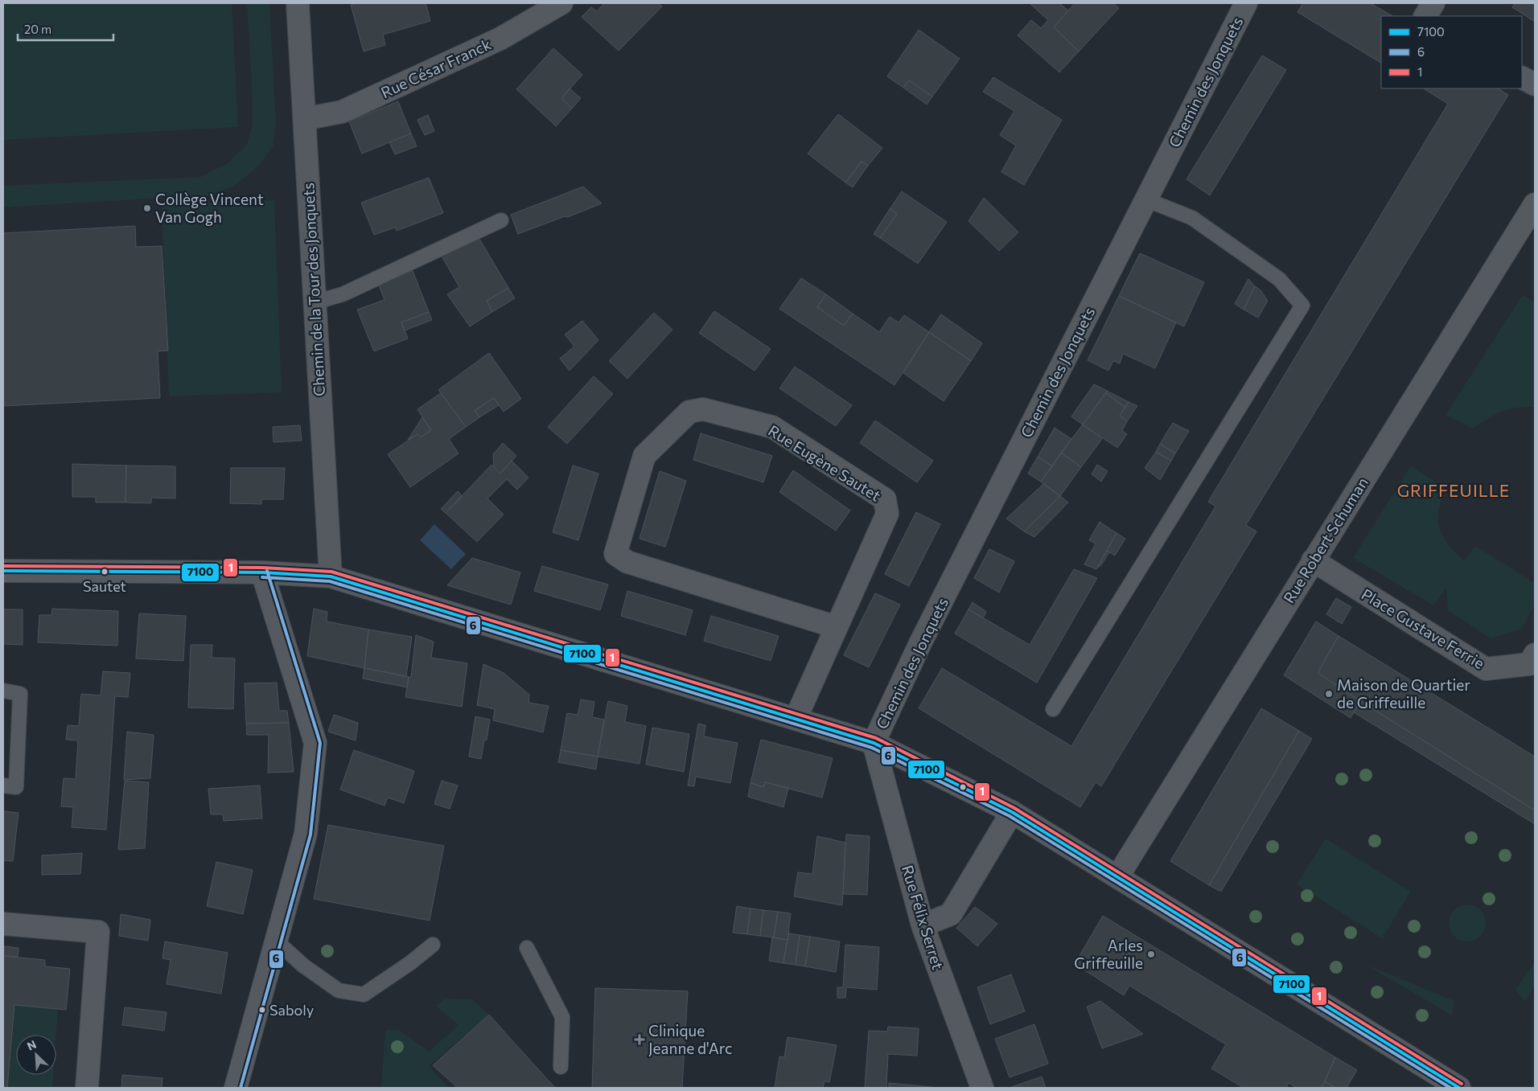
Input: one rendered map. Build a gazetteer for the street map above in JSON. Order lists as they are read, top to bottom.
{
  "streets": {
    "street": [
      "Rue César Franck",
      "Chemin des Jonquets",
      "Chemin de la Tour des Jonquets",
      "Rue Eugène Sautet",
      "Rue Robert Schuman",
      "Place Gustave Ferrie",
      "Rue Félix Serret"
    ]
  },
  "crossings": [
    ["Rue César Franck", "Chemin de la Tour des Jonquets"],
    ["Chemin des Jonquets", "Rue Félix Serret"],
    ["Rue Robert Schuman", "Place Gustave Ferrie"]
  ],
  "districts": ["GRIFFEUILLE"],
  "places": {
    "other": [
      "Collège Vincent Van Gogh",
      "Sautet",
      "Maison de Quartier de Griffeuille",
      "Arles Griffeuille",
      "Saboly"
    ],
    "health": ["Clinique Jeanne d'Arc"]
  },
  "lines": ["transit line 1", "transit line 7100", "transit line 6"],
  "legend": ["7100", "6", "1"],
  "scale_bar": "20 m",
  "north": "top left"
}
